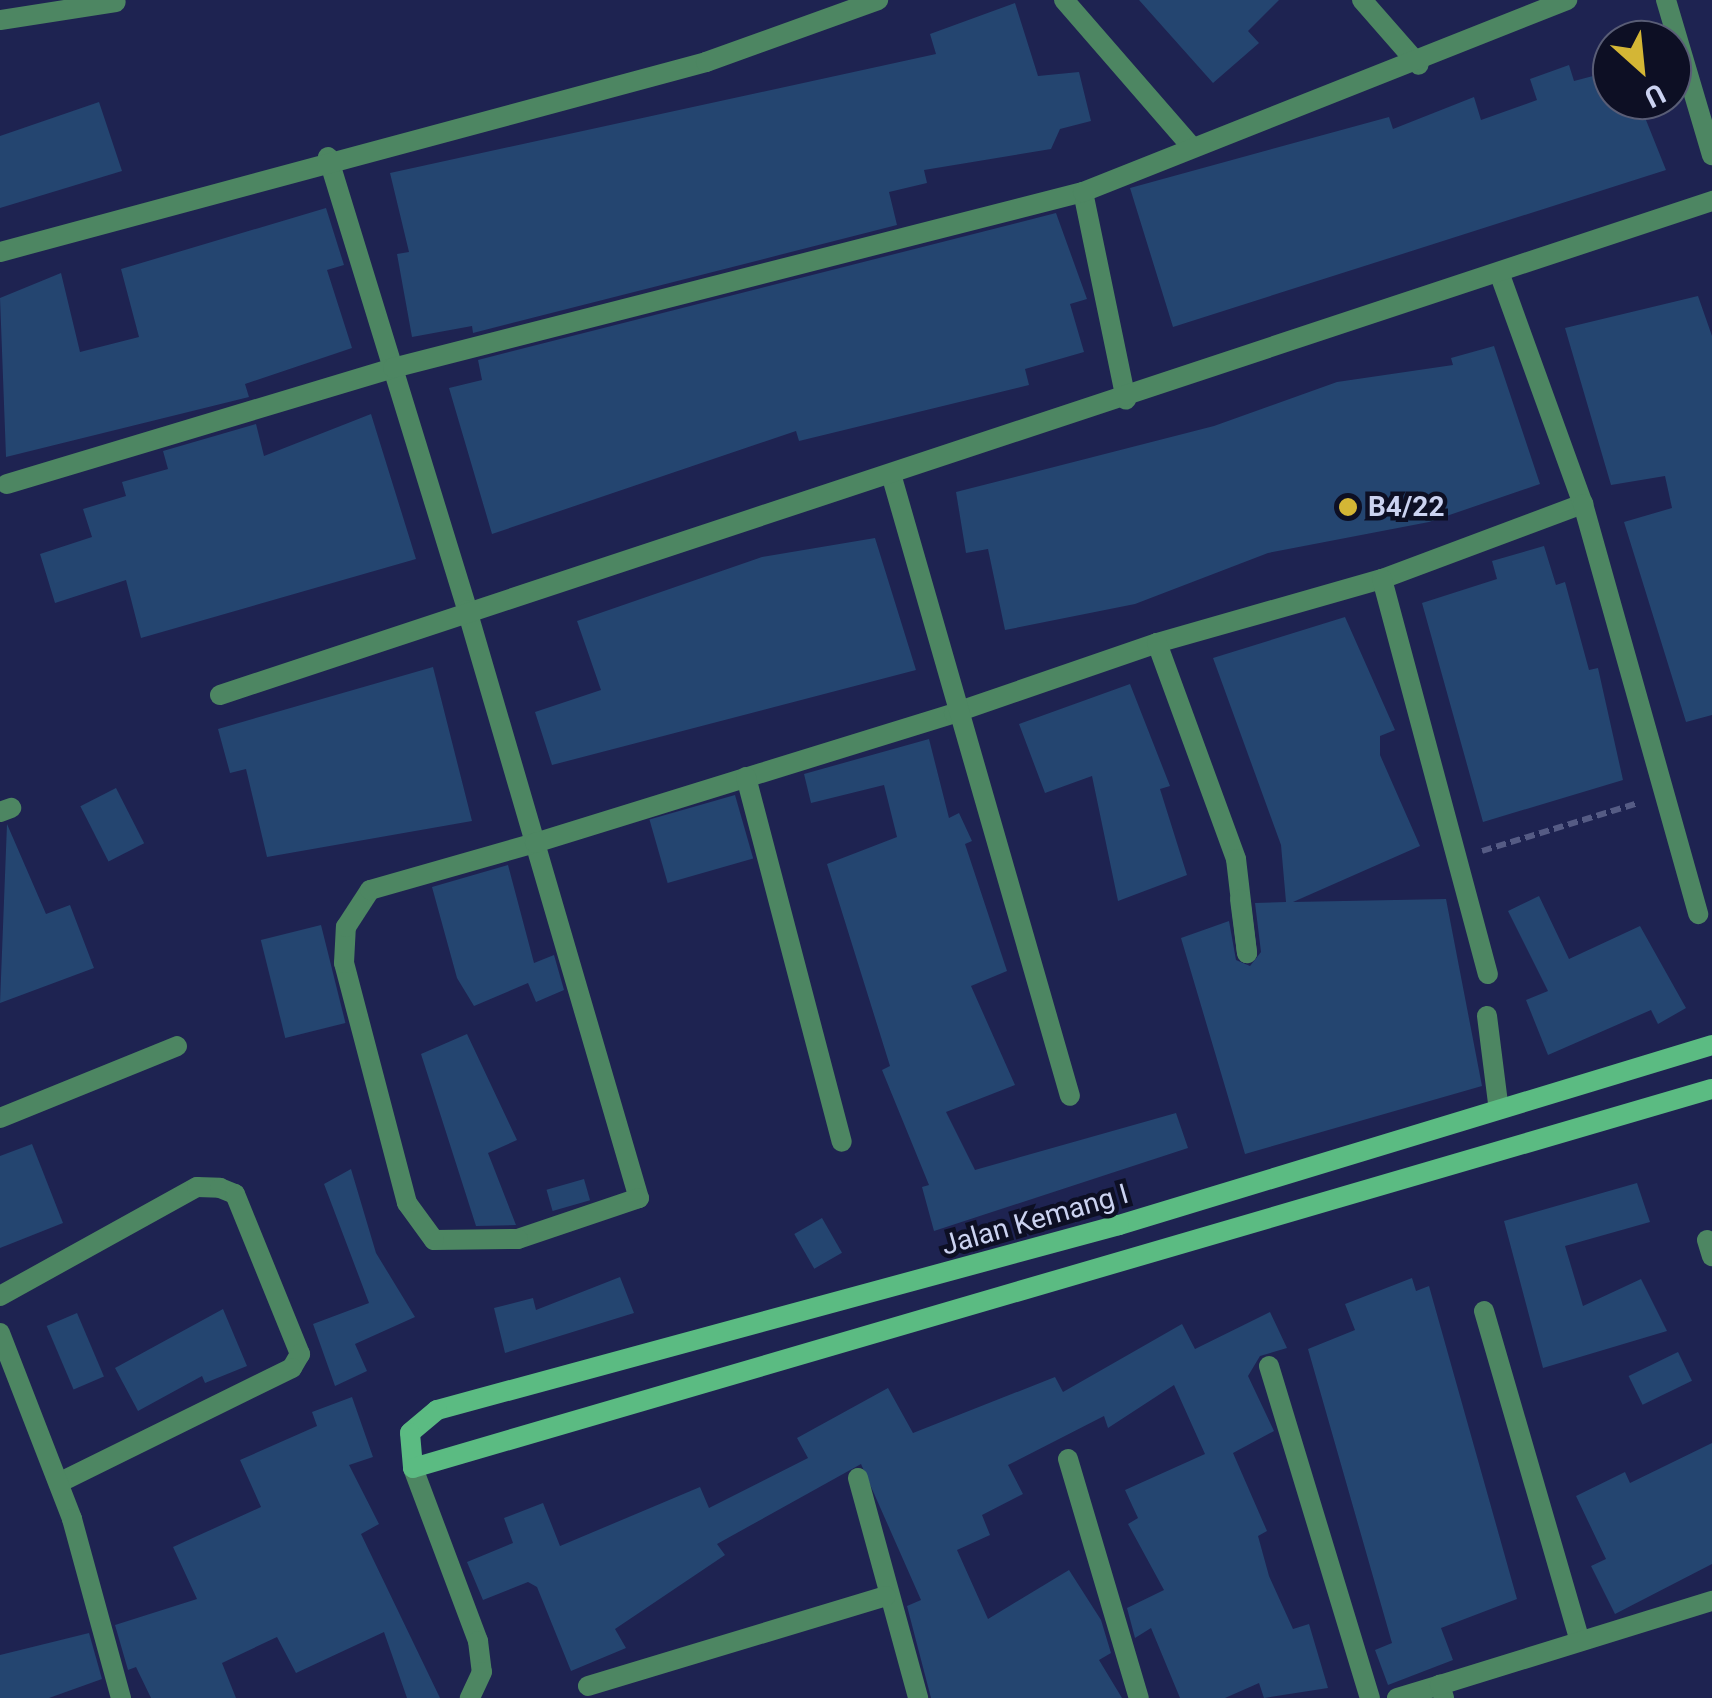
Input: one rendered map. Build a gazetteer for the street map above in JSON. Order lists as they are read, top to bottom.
{
  "streets": {
    "street": ["Jalan Kemang I"]
  },
  "places": ["B4/22"],
  "north": "bottom right"
}
